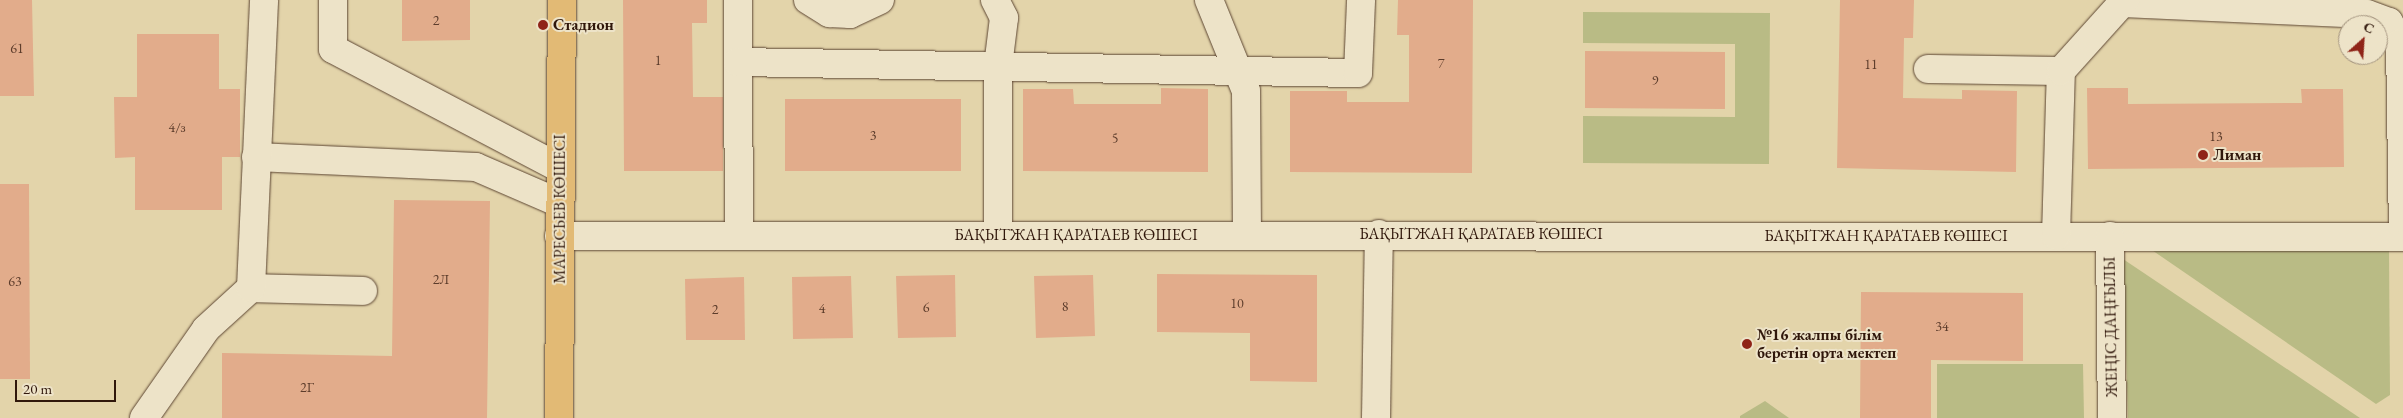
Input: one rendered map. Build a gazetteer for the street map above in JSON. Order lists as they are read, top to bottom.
{
  "streets": {
    "main road": ["МАРЕСЬЕВ КӨШЕСІ"],
    "street": ["БАҚЫТЖАН ҚАРАТАЕВ КӨШЕСІ", "ЖЕҢІС ДАҢҒЫЛЫ"]
  },
  "crossings": [
    ["МАРЕСЬЕВ КӨШЕСІ", "БАҚЫТЖАН ҚАРАТАЕВ КӨШЕСІ"],
    ["БАҚЫТЖАН ҚАРАТАЕВ КӨШЕСІ", "ЖЕҢІС ДАҢҒЫЛЫ"]
  ],
  "places": ["Стадион", "Лиман", "№16 жалпы білім беретін орта мектеп"],
  "house_numbers": [
    "2",
    "61",
    "1",
    "7",
    "11",
    "9",
    "4/з",
    "3",
    "13",
    "5",
    "2Л",
    "63",
    "10",
    "8",
    "6",
    "4",
    "2",
    "34",
    "2Г"
  ],
  "scale_bar": "20 m",
  "north": "top right"
}
